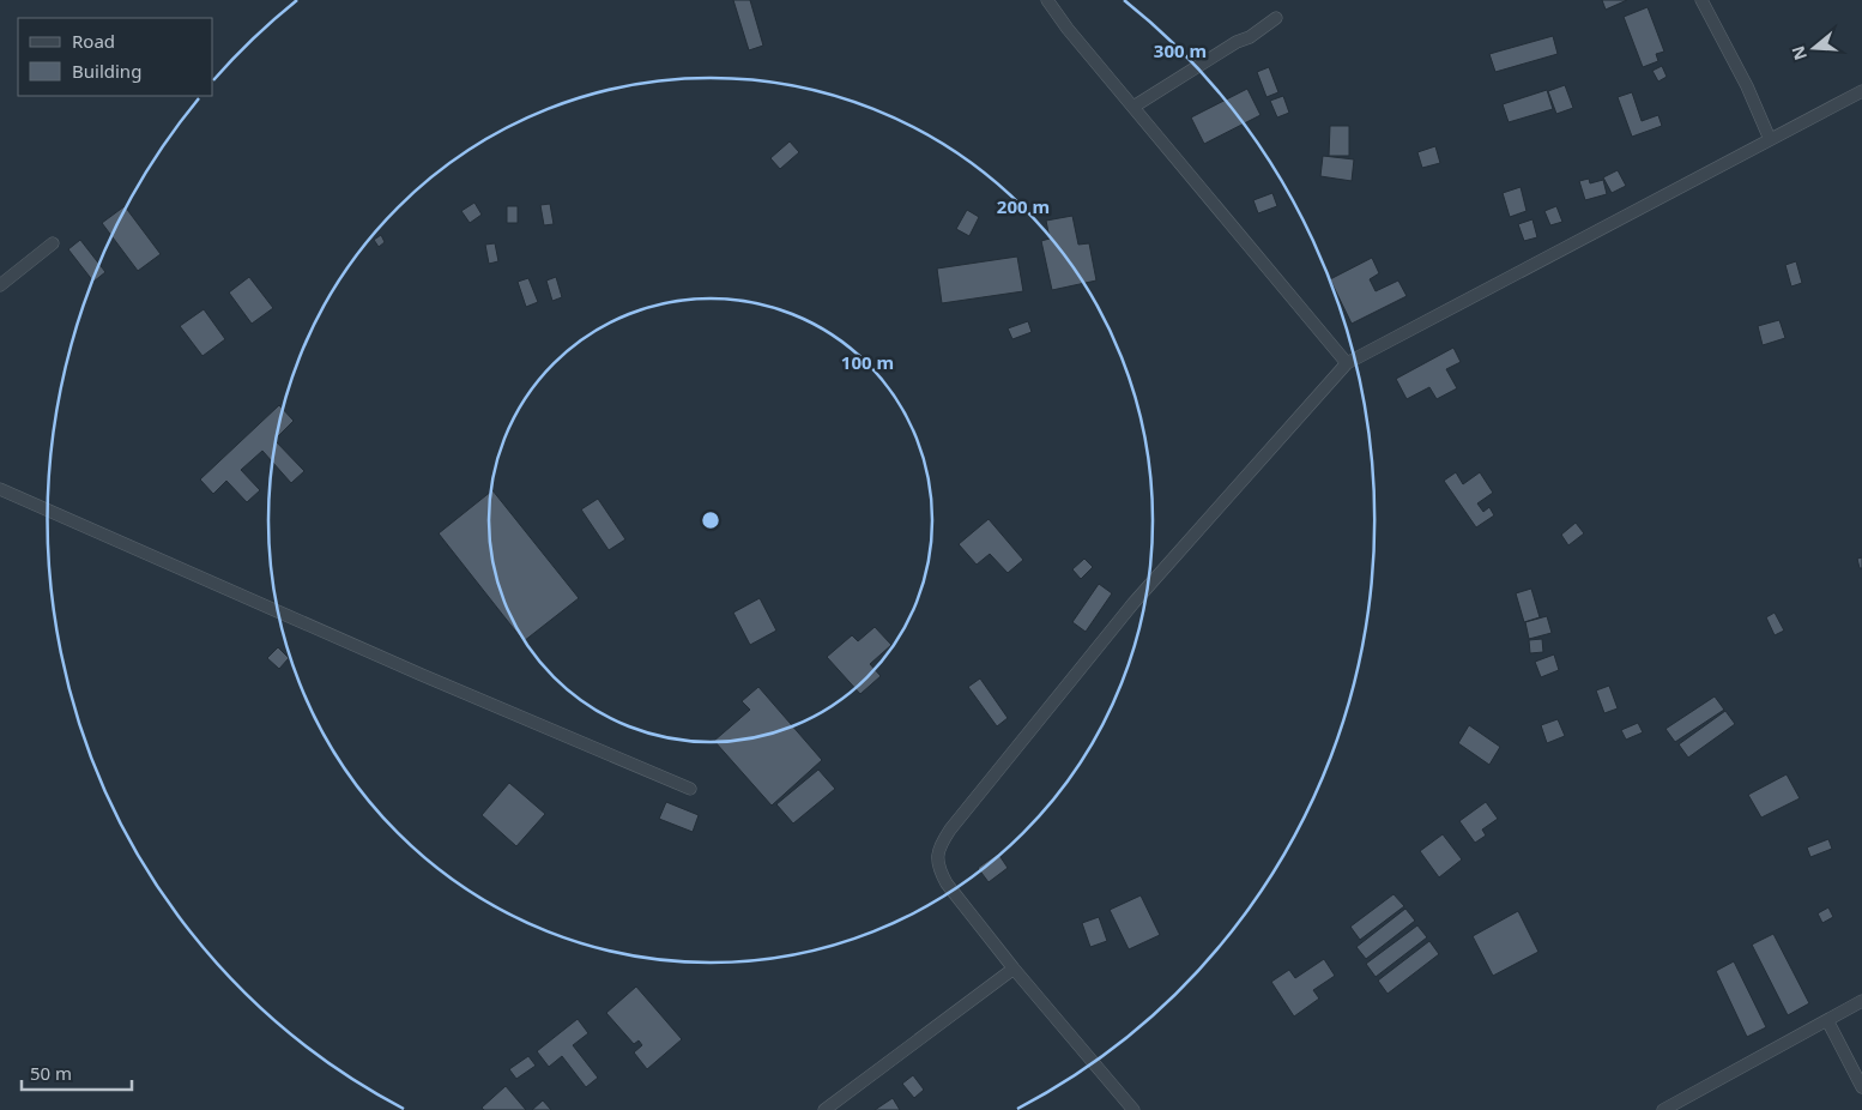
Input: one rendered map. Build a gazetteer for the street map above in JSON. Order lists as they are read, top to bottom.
{
  "legend": ["Road", "Building"],
  "scale_bar": "50 m",
  "north": "left",
  "rings": ["300 m", "200 m", "100 m"]
}
